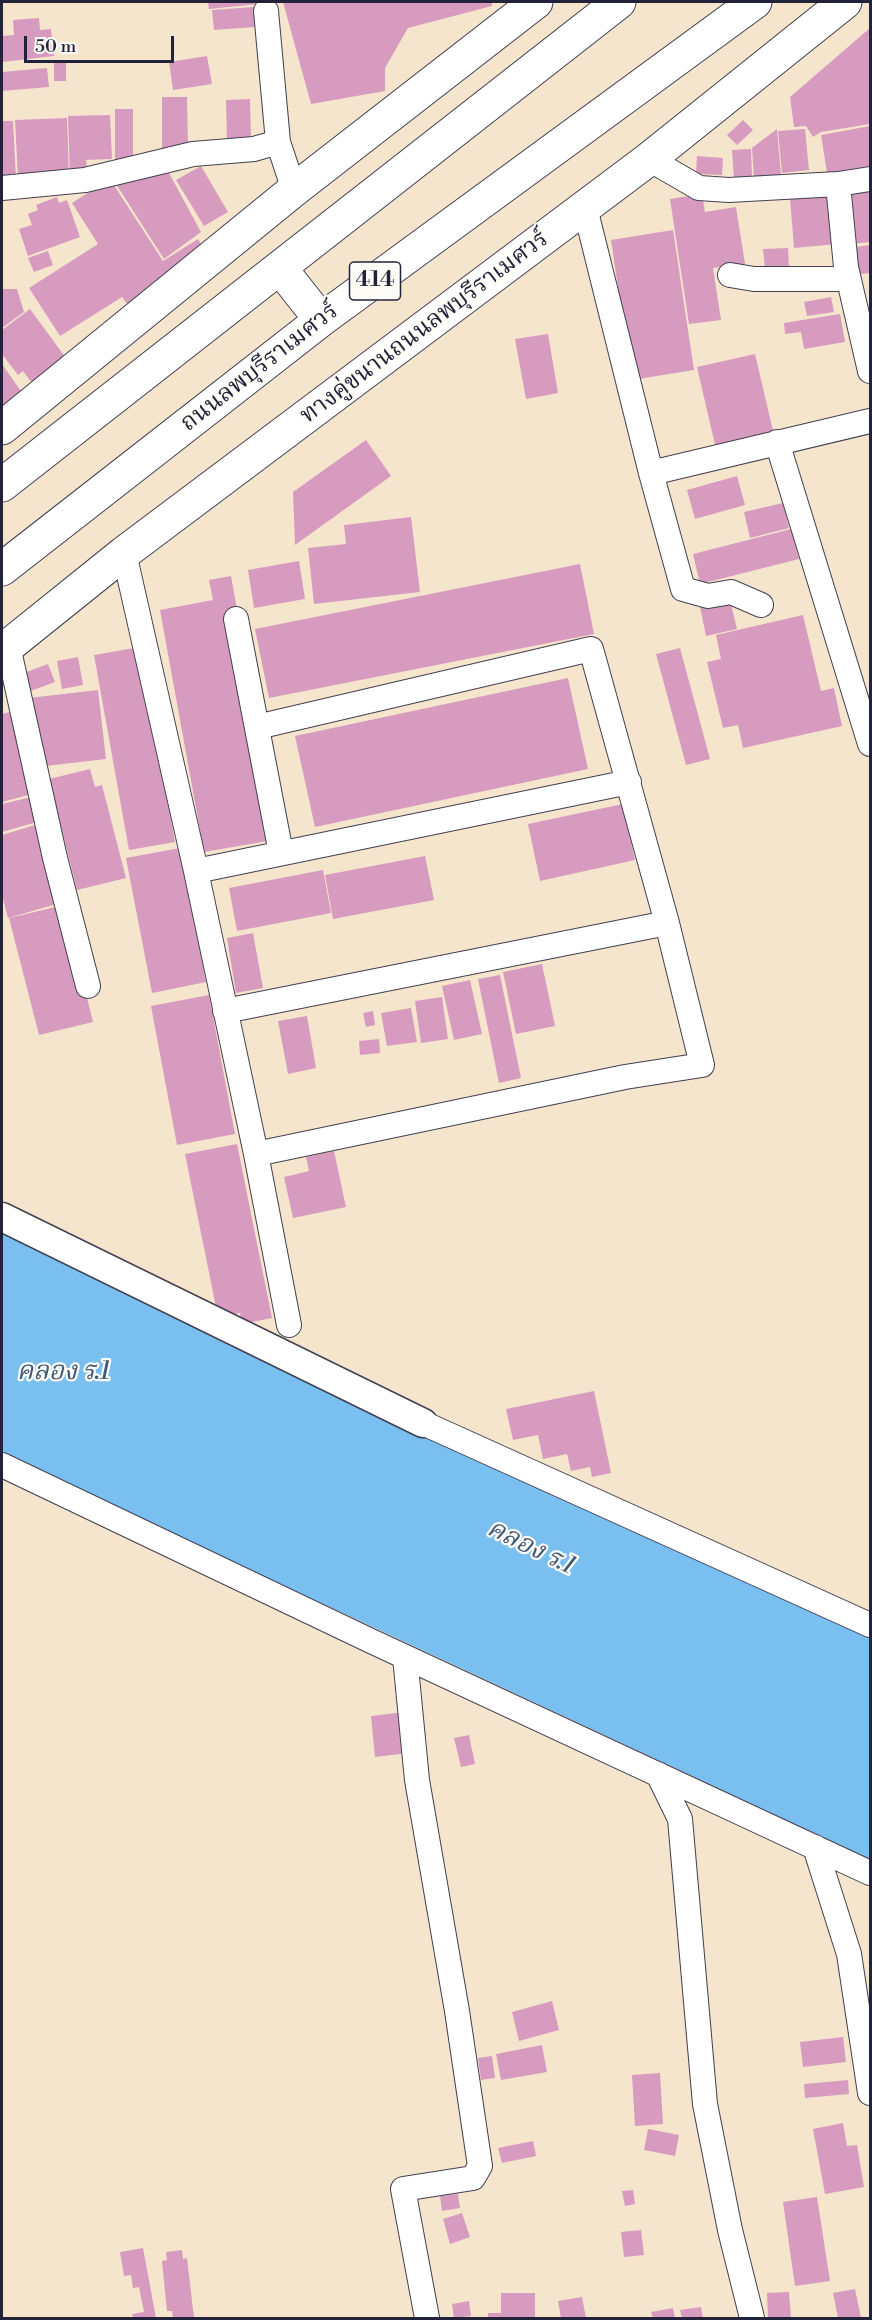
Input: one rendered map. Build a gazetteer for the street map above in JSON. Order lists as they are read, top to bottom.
{
  "streets": {
    "main road": ["414", "ทางคู่ขนานถนนลพบุรีราเมศวร์", "ถนนลพบุรีราเมศวร์"]
  },
  "water": ["คลอง ร.1"],
  "scale_bar": "50 m"
}
